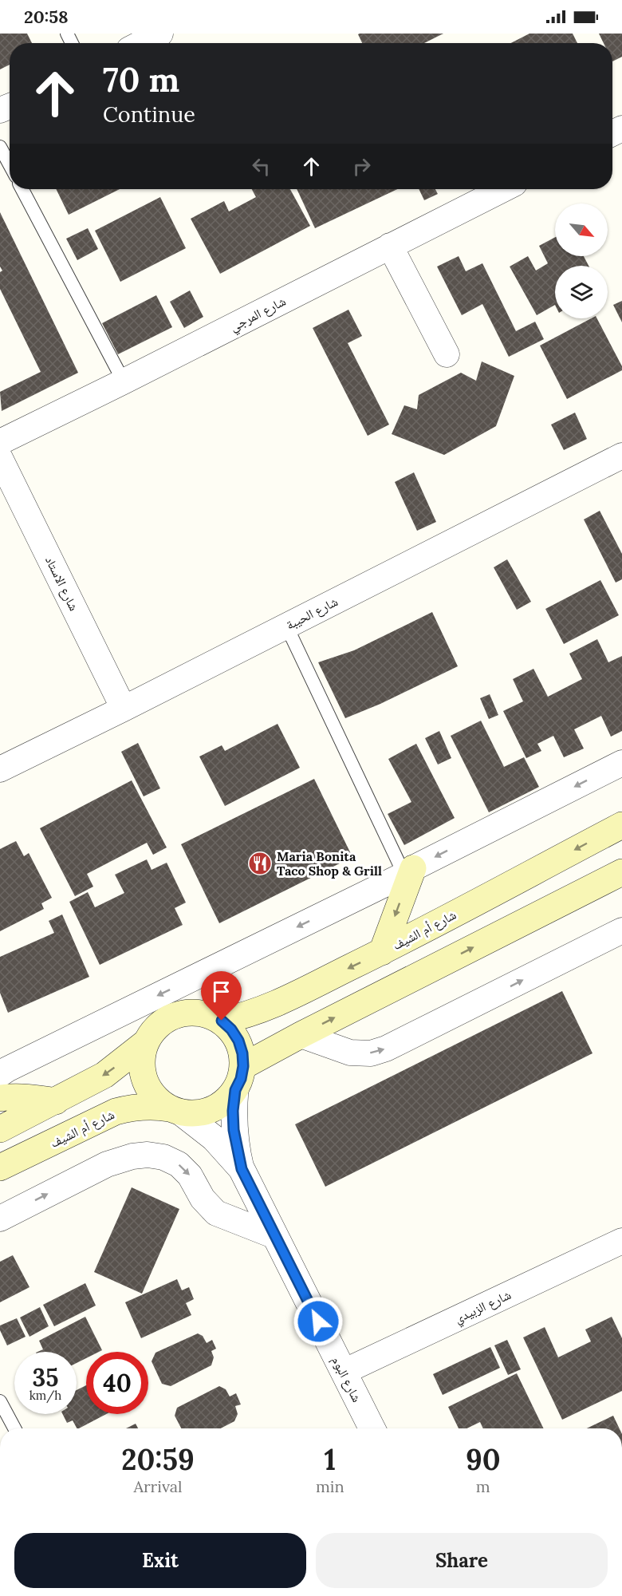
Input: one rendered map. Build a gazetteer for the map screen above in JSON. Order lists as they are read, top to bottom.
{
  "streets": {
    "main road": ["شارع أم الشيف"],
    "street": [
      "شارع المرجي",
      "شارع الاستاد",
      "شارع الحيبة",
      "شارع الزبيدي",
      "شارع البوم"
    ]
  },
  "crossings": [
    ["شارع الاستاد", "شارع الحيبة"],
    ["شارع أم الشيف", "شارع البوم"],
    ["شارع الزبيدي", "شارع البوم"]
  ],
  "places": {
    "restaurant": ["Maria Bonita Taco Shop & Grill"]
  },
  "north": "bottom right",
  "page": {
    "status": "20:58",
    "turn": ["70 m", "Continue"],
    "speed": "35 km/h",
    "limit": "40",
    "eta": [
      "20:59",
      "Arrival",
      "1",
      "min",
      "90",
      "m"
    ],
    "buttons": ["Exit", "Share"]
  }
}
